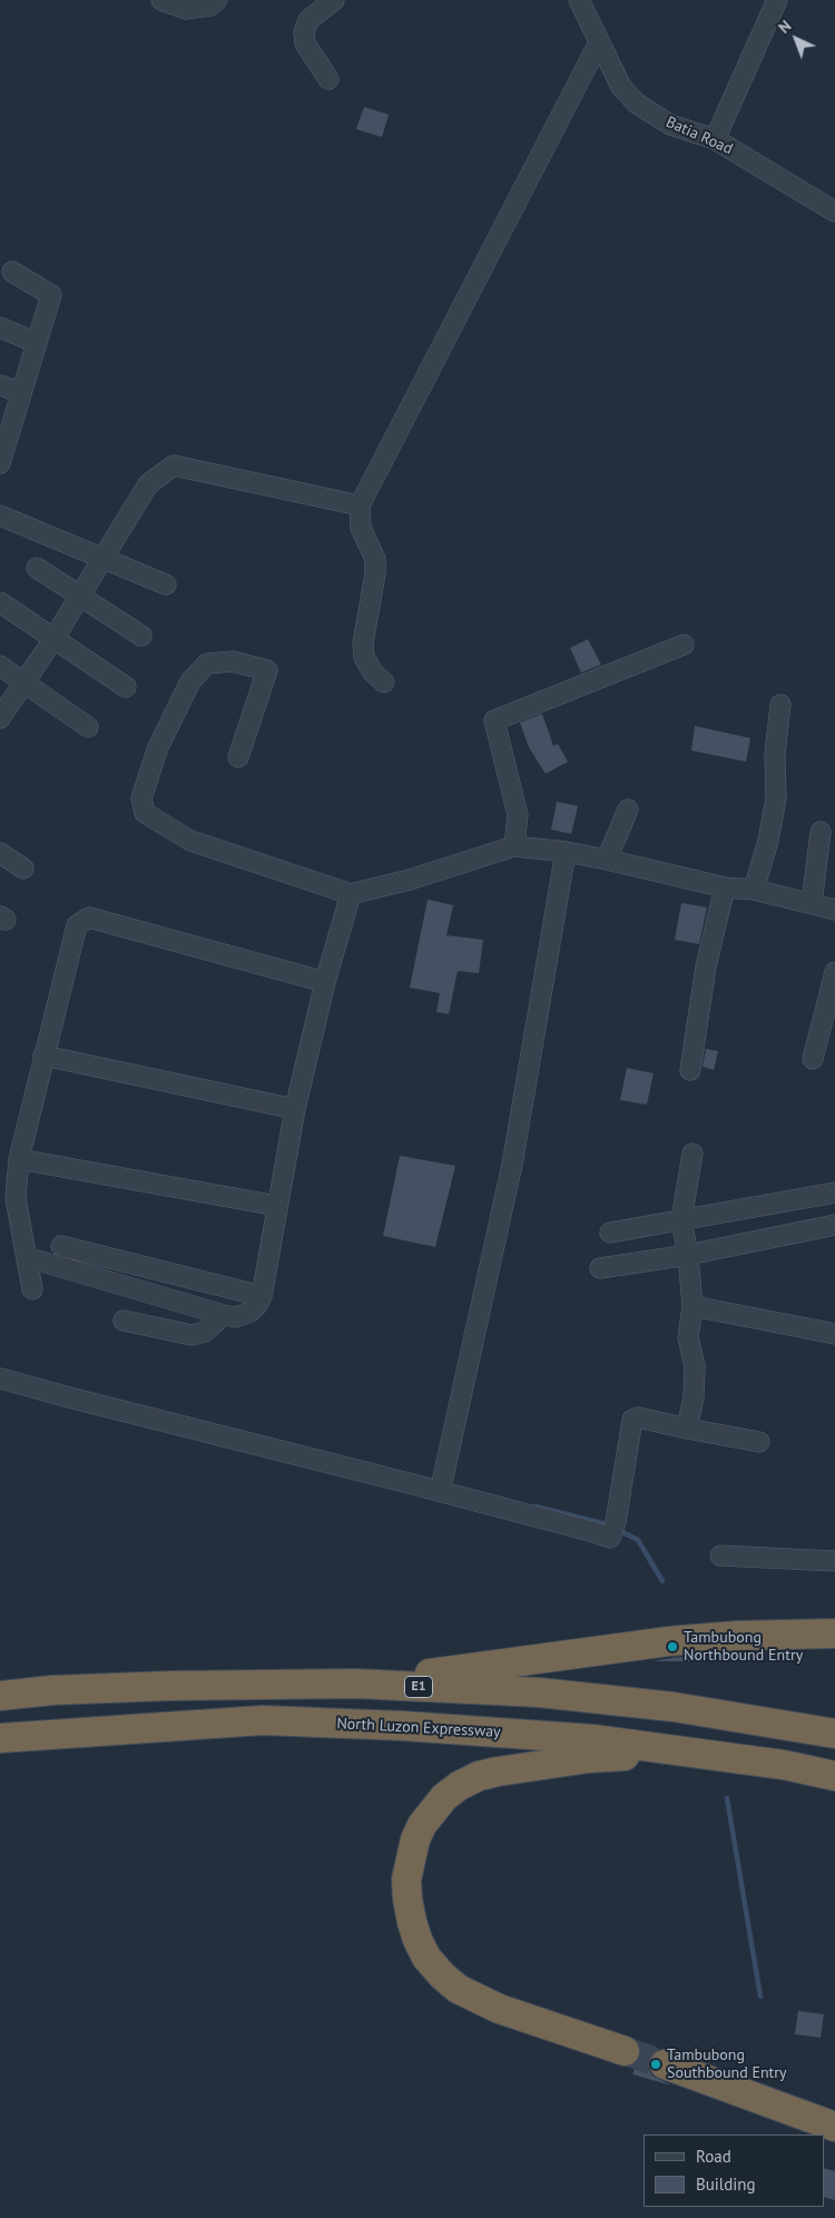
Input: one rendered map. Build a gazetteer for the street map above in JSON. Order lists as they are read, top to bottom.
{
  "streets": {
    "highway": ["E1", "North Luzon Expressway"],
    "street": ["Batia Road"]
  },
  "places": ["Tambubong Northbound Entry", "Tambubong Southbound Entry"],
  "legend": ["Road", "Building"],
  "north": "top left"
}
